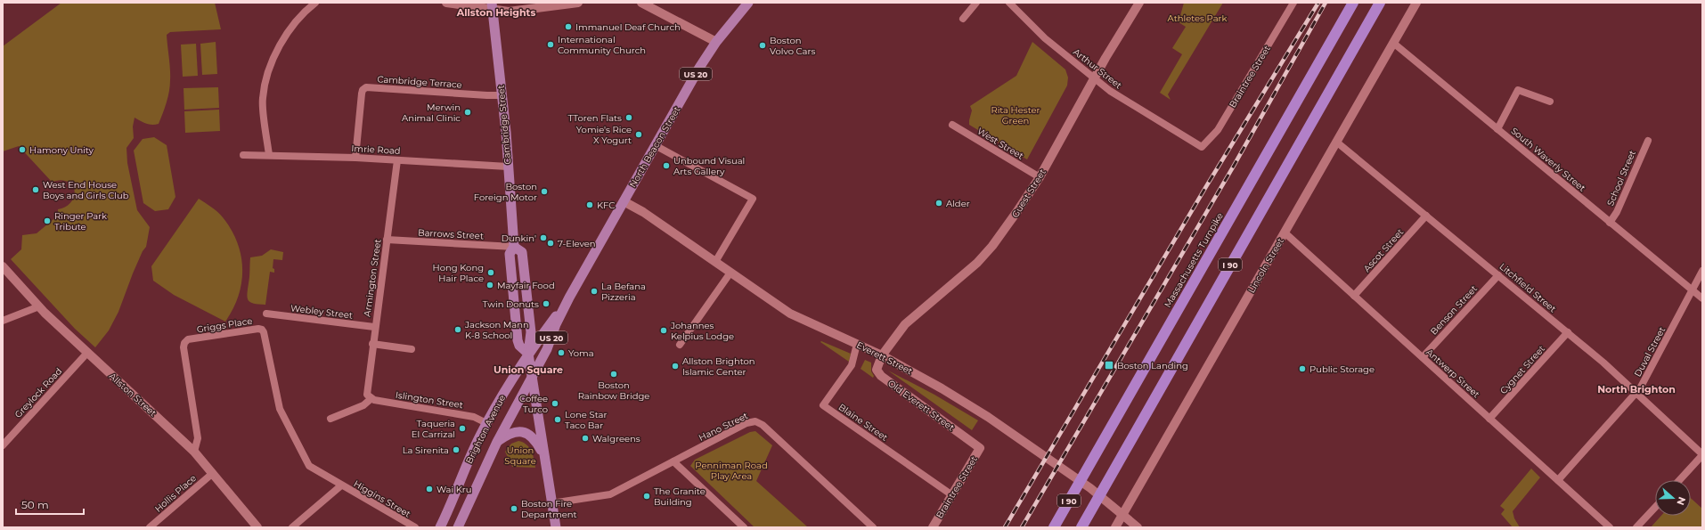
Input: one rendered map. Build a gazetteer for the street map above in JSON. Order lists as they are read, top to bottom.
{
  "streets": {
    "highway": ["Massachusetts Turnpike", "I 90"],
    "main road": [
      "US 20",
      "Cambridge Street",
      "North Beacon Street",
      "Brighton Avenue"
    ],
    "street": [
      "Arthur Street",
      "Braintree Street",
      "Cambridge Terrace",
      "West Street",
      "Imrie Road",
      "South Waverly Street",
      "School Street",
      "Guest Street",
      "Barrows Street",
      "Ascot Street",
      "Lincoln Street",
      "Armington Street",
      "Litchfield Street",
      "Benson Street",
      "Webley Street",
      "Griggs Place",
      "Duval Street",
      "Everett Street",
      "Cygnet Street",
      "Antwerp Street",
      "Greylock Road",
      "Allston Street",
      "Islington Street",
      "Old Everett Street",
      "Blaine Street",
      "Hano Street",
      "Hollis Place",
      "Higgins Street"
    ]
  },
  "crossings": [
    ["Arthur Street", "Braintree Street"],
    ["Arthur Street", "Guest Street"],
    ["Braintree Street", "Old Everett Street"],
    ["Braintree Street", "Blaine Street"],
    ["Cambridge Terrace", "Cambridge Street"],
    ["Cambridge Terrace", "Imrie Road"],
    ["Cambridge Street", "North Beacon Street"],
    ["Cambridge Street", "Imrie Road"],
    ["Cambridge Street", "Barrows Street"],
    ["Cambridge Street", "Hano Street"],
    ["Cambridge Street", "Brighton Avenue"],
    ["West Street", "Guest Street"],
    ["North Beacon Street", "Everett Street"],
    ["North Beacon Street", "Brighton Avenue"],
    ["Imrie Road", "Armington Street"],
    ["South Waverly Street", "School Street"],
    ["South Waverly Street", "Lincoln Street"],
    ["South Waverly Street", "Duval Street"],
    ["Guest Street", "Everett Street"],
    ["Guest Street", "Old Everett Street"],
    ["Barrows Street", "Armington Street"],
    ["Ascot Street", "Litchfield Street"],
    ["Ascot Street", "Antwerp Street"],
    ["Lincoln Street", "Litchfield Street"],
    ["Lincoln Street", "Antwerp Street"],
    ["Armington Street", "Webley Street"],
    ["Armington Street", "Islington Street"],
    ["Litchfield Street", "Benson Street"],
    ["Litchfield Street", "Duval Street"],
    ["Litchfield Street", "Cygnet Street"],
    ["Benson Street", "Antwerp Street"],
    ["Griggs Place", "Allston Street"],
    ["Griggs Place", "Higgins Street"],
    ["Duval Street", "Antwerp Street"],
    ["Everett Street", "Old Everett Street"],
    ["Everett Street", "Blaine Street"],
    ["Cygnet Street", "Antwerp Street"],
    ["Greylock Road", "Allston Street"],
    ["Allston Street", "Hollis Place"],
    ["Islington Street", "Brighton Avenue"]
  ],
  "districts": ["Allston Heights", "Union Square", "North Brighton"],
  "parks": [
    "Athletes Park",
    "Rita Hester Green",
    "Union Square",
    "Penniman Road Play Area"
  ],
  "places": {
    "other": [
      "Immanuel Deaf Church",
      "International Community Church",
      "Boston Volvo Cars",
      "Merwin Animal Clinic",
      "TToren Flats",
      "Yomie's Rice X Yogurt",
      "Hamony Unity",
      "Unbound Visual Arts Gallery",
      "West End House Boys and Girls Club",
      "Boston Foreign Motor",
      "Alder",
      "KFC",
      "Ringer Park Tribute",
      "Dunkin'",
      "7-Eleven",
      "Hong Kong Hair Place",
      "Mayfair Food",
      "La Befana Pizzeria",
      "Twin Donuts",
      "Jackson Mann K-8 School",
      "Johannes Kelpius Lodge",
      "Yoma",
      "Allston Brighton Islamic Center",
      "Public Storage",
      "Boston Rainbow Bridge",
      "Coffee Turco",
      "Lone Star Taco Bar",
      "Taqueria El Carrizal",
      "Walgreens",
      "La Sirenita",
      "Wai Kru",
      "The Granite Building",
      "Boston Fire Department"
    ],
    "transit": ["Boston Landing"]
  },
  "scale_bar": "50 m",
  "north": "right"
}
